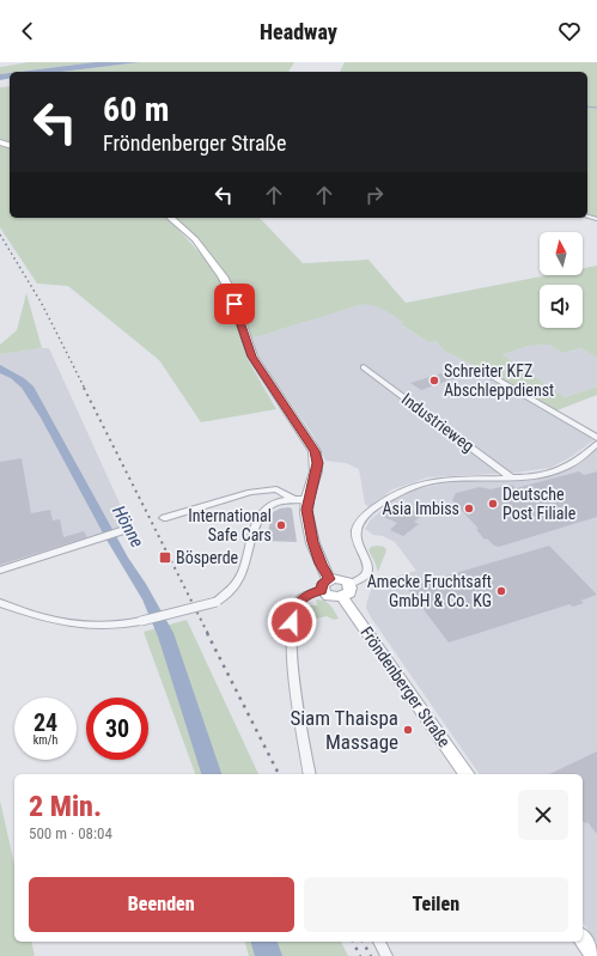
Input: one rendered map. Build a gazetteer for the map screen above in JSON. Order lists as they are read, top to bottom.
{
  "streets": {
    "main road": ["Fröndenberger Straße"],
    "street": ["Industrieweg"]
  },
  "water": ["Hönne"],
  "places": {
    "other": [
      "Schreiter KFZ Abschleppdienst",
      "Deutsche Post Filiale",
      "Asia Imbiss",
      "International Safe Cars",
      "Amecke Fruchtsaft GmbH & Co. KG",
      "Siam Thaispa Massage"
    ],
    "transit": ["Bösperde"]
  },
  "north": "top",
  "page": {
    "header": "Headway",
    "turn": ["60 m", "Fröndenberger Straße"],
    "speed": "24 km/h",
    "limit": "30",
    "heading": ["2 Min.", "500 m · 08:04"],
    "buttons": ["Beenden", "Teilen"]
  }
}
